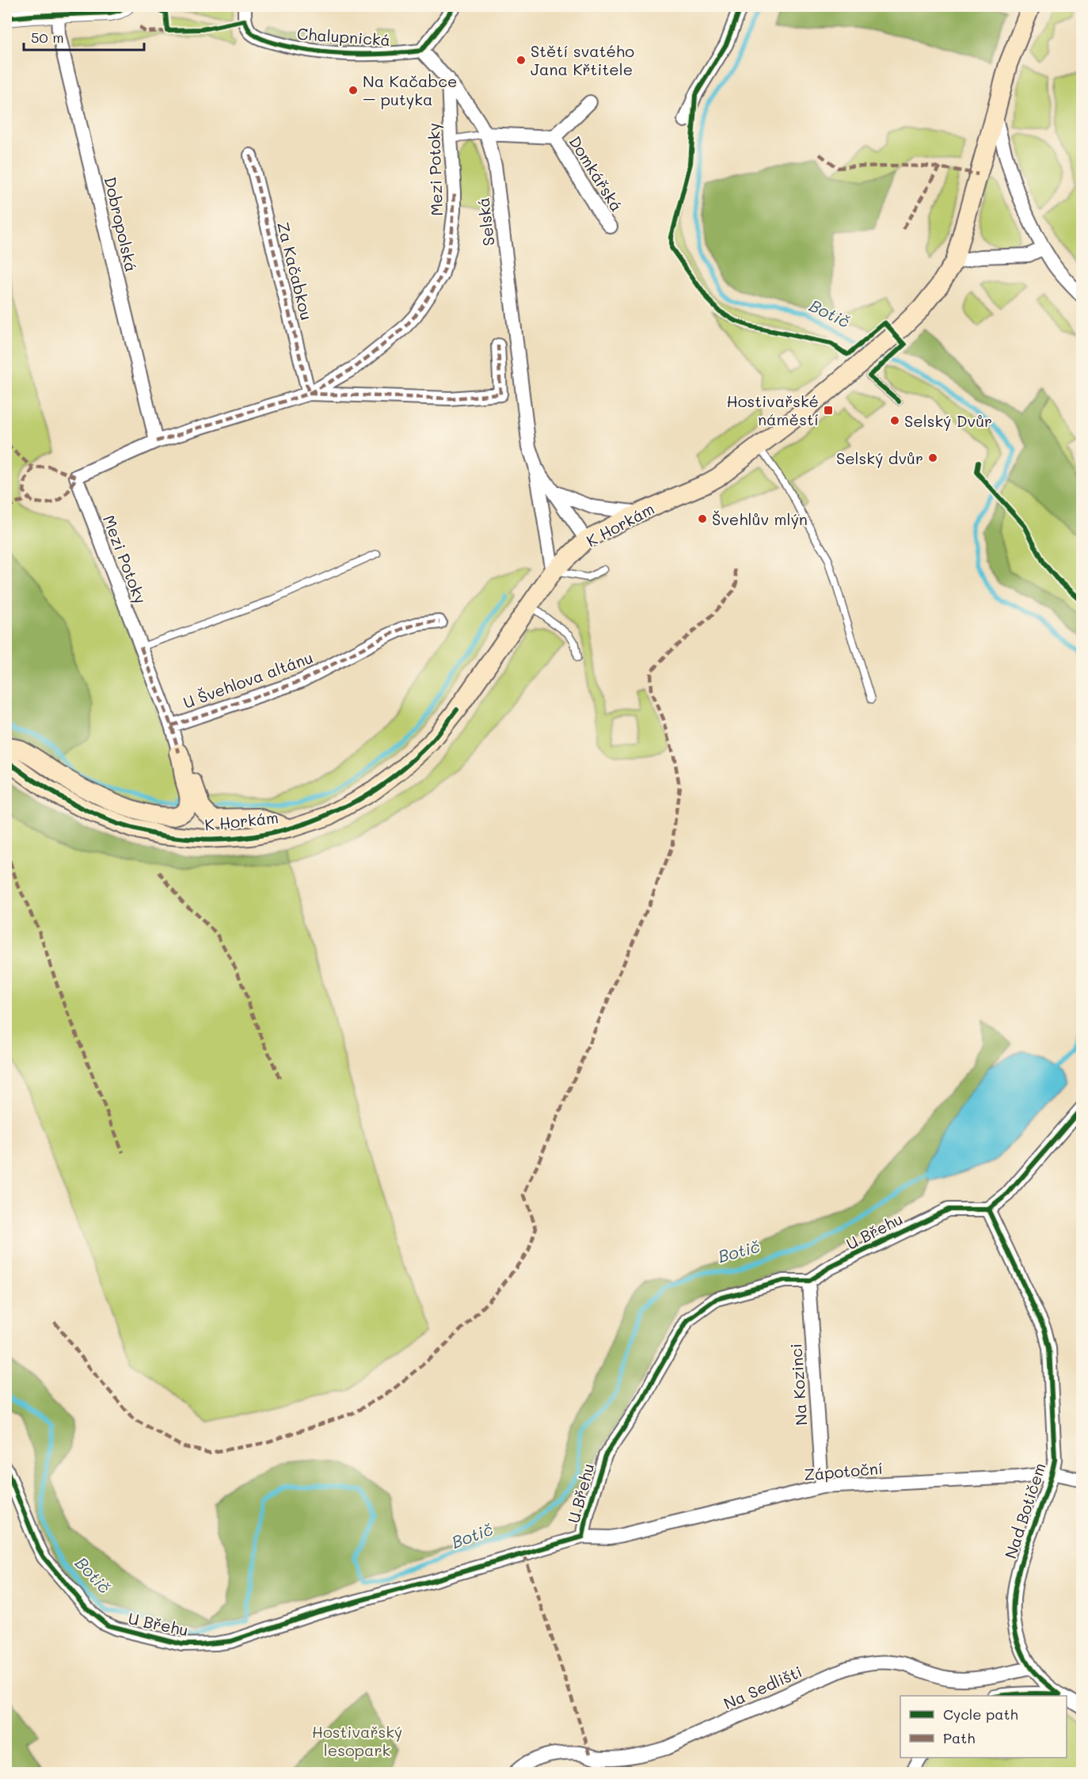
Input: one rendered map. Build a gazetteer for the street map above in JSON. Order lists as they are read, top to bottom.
{
  "streets": {
    "main road": ["K Horkám"],
    "street": [
      "Chalupnická",
      "Mezi Potoky",
      "Domkářská",
      "Selská",
      "Dobropolská",
      "Za Kačabkou",
      "U Švehlova altánu",
      "U Břehu",
      "Na Kozinci",
      "Zápotoční",
      "Nad Botičem",
      "Na Sedlišti"
    ]
  },
  "crossings": [
    ["Chalupnická", "Selská"],
    ["Mezi Potoky", "Selská"],
    ["Mezi Potoky", "Dobropolská"],
    ["Mezi Potoky", "Za Kačabkou"],
    ["Domkářská", "Selská"],
    ["Selská", "K Horkám"],
    ["U Břehu", "Na Kozinci"],
    ["U Břehu", "Zápotoční"],
    ["U Břehu", "Nad Botičem"],
    ["Na Kozinci", "Zápotoční"],
    ["Zápotoční", "Nad Botičem"],
    ["Nad Botičem", "Na Sedlišti"]
  ],
  "water": ["Botič"],
  "parks": ["Hostivařský lesopark"],
  "places": {
    "other": [
      "Stětí svatého Jana Křtitele",
      "Na Kačabce – putyka",
      "Selský Dvůr",
      "Selský dvůr",
      "Švehlův mlýn"
    ],
    "transit": ["Hostivařské náměstí"]
  },
  "legend": ["Cycle path", "Path"],
  "scale_bar": "50 m"
}
